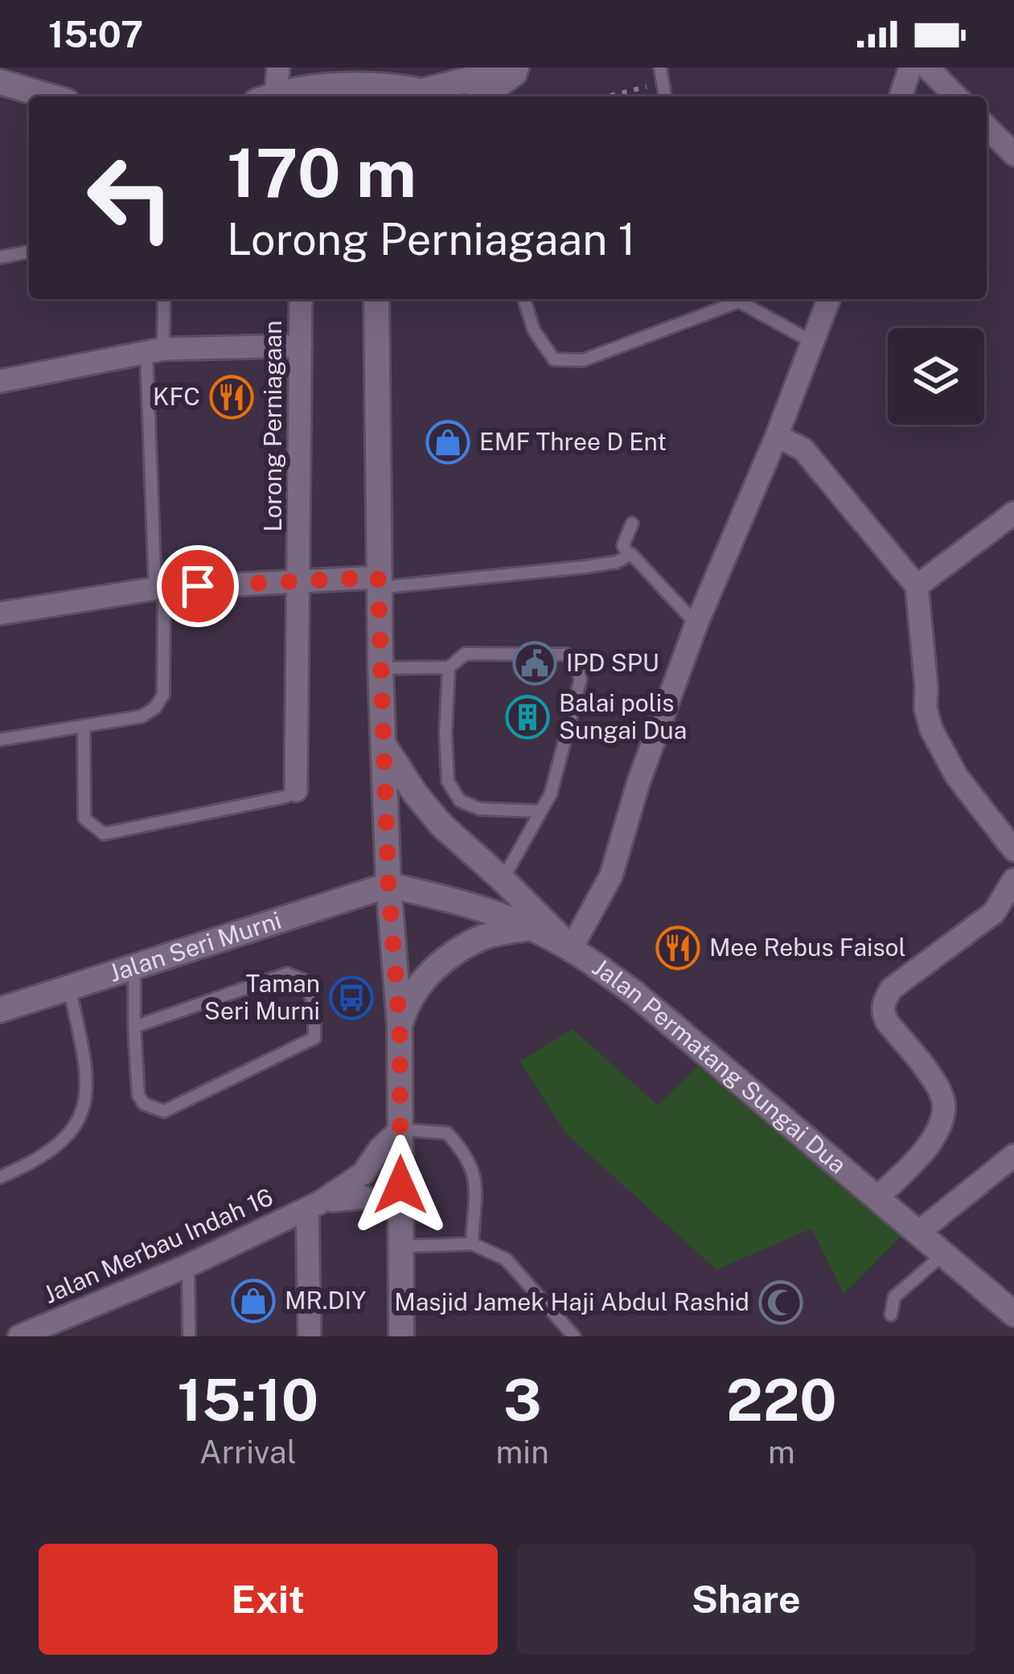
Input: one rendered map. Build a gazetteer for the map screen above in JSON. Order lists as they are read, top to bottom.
{
  "streets": {
    "main road": ["Jalan Seri Murni", "Jalan Permatang Sungai Dua"],
    "street": ["Lorong Perniagaan", "Jalan Merbau Indah 16"]
  },
  "crossings": [
    ["Jalan Seri Murni", "Jalan Permatang Sungai Dua"]
  ],
  "places": {
    "restaurant": ["KFC", "Mee Rebus Faisol"],
    "shop": ["EMF Three D Ent", "MR.DIY"],
    "public building": ["IPD SPU"],
    "building": ["Balai polis Sungai Dua"],
    "bus stop": ["Taman Seri Murni"],
    "mosque": ["Masjid Jamek Haji Abdul Rashid"]
  },
  "page": {
    "status": "15:07",
    "turn": ["170 m", "Lorong Perniagaan 1"],
    "eta": [
      "15:10",
      "Arrival",
      "3",
      "min",
      "220",
      "m"
    ],
    "buttons": ["Exit", "Share"]
  }
}
